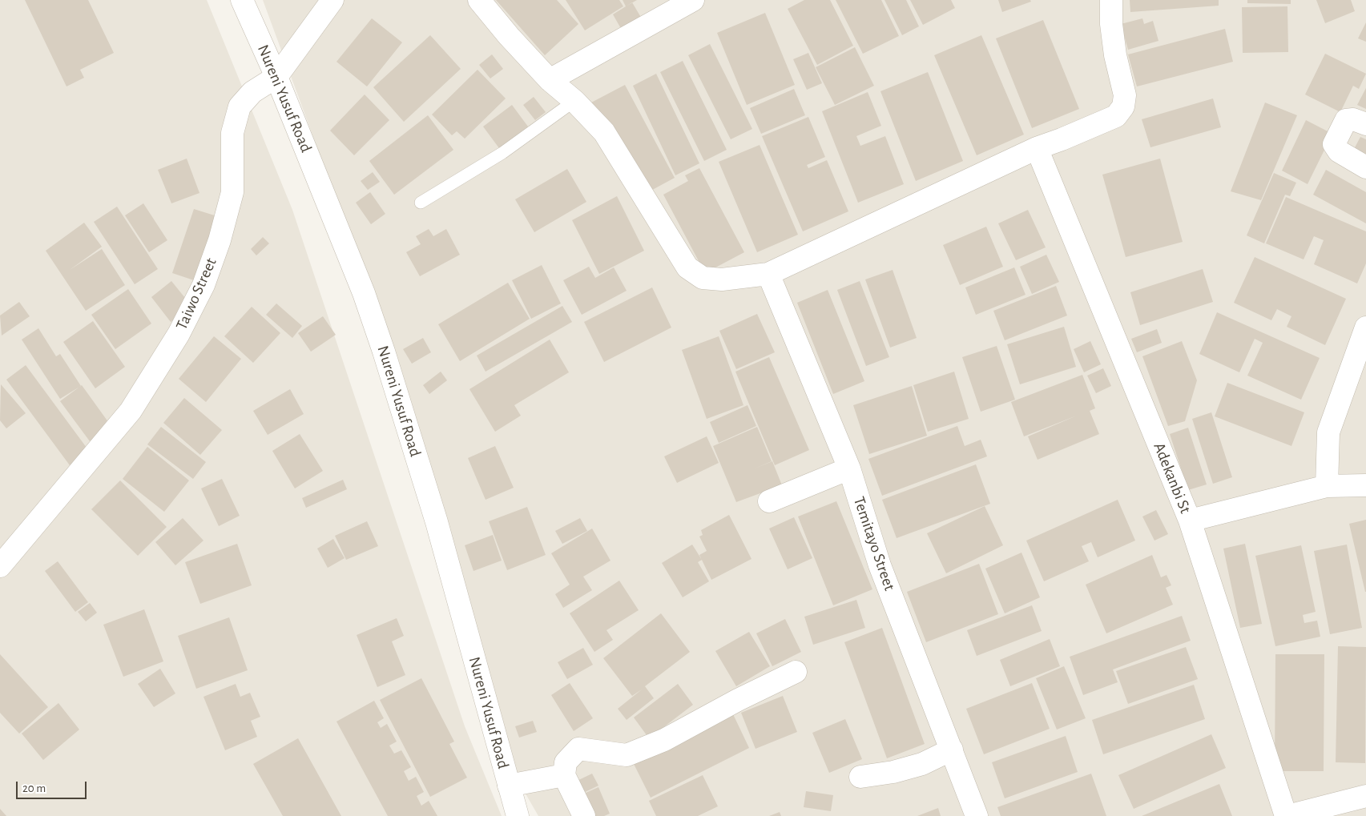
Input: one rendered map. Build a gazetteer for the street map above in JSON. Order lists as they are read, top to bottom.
{
  "streets": {
    "street": [
      "Nureni Yusuf Road",
      "Taiwo Street",
      "Adekanbi St",
      "Temitayo Street"
    ]
  },
  "crossings": [
    ["Nureni Yusuf Road", "Taiwo Street"]
  ],
  "scale_bar": "20 m"
}
